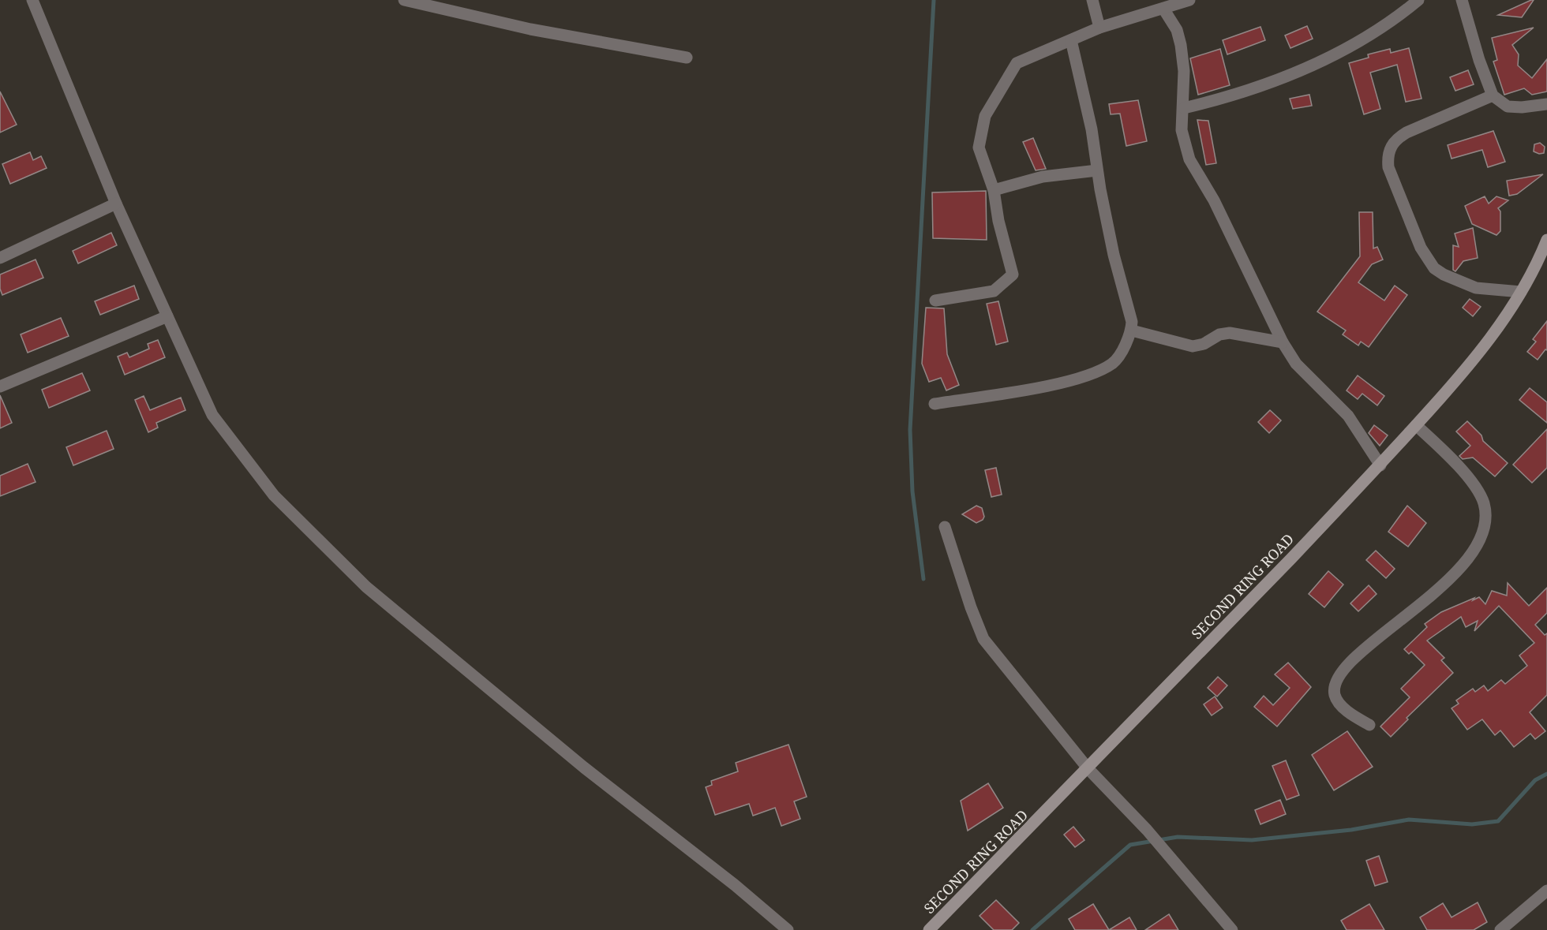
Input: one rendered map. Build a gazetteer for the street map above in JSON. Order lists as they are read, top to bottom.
{
  "streets": {
    "main road": ["SECOND RING ROAD"]
  }
}
